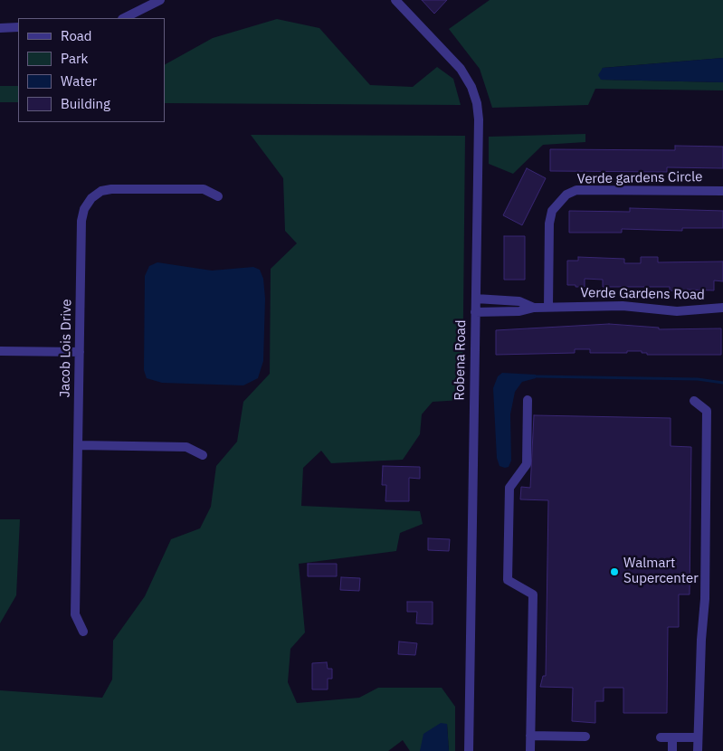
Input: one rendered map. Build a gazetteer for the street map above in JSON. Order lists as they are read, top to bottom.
{
  "streets": {
    "street": [
      "Verde gardens Circle",
      "Verde Gardens Road",
      "Jacob Lois Drive",
      "Robena Road"
    ]
  },
  "crossings": [
    ["Verde gardens Circle", "Verde Gardens Road"],
    ["Verde Gardens Road", "Robena Road"]
  ],
  "places": ["Walmart Supercenter"],
  "legend": [
    "Road",
    "Park",
    "Water",
    "Building"
  ]
}
